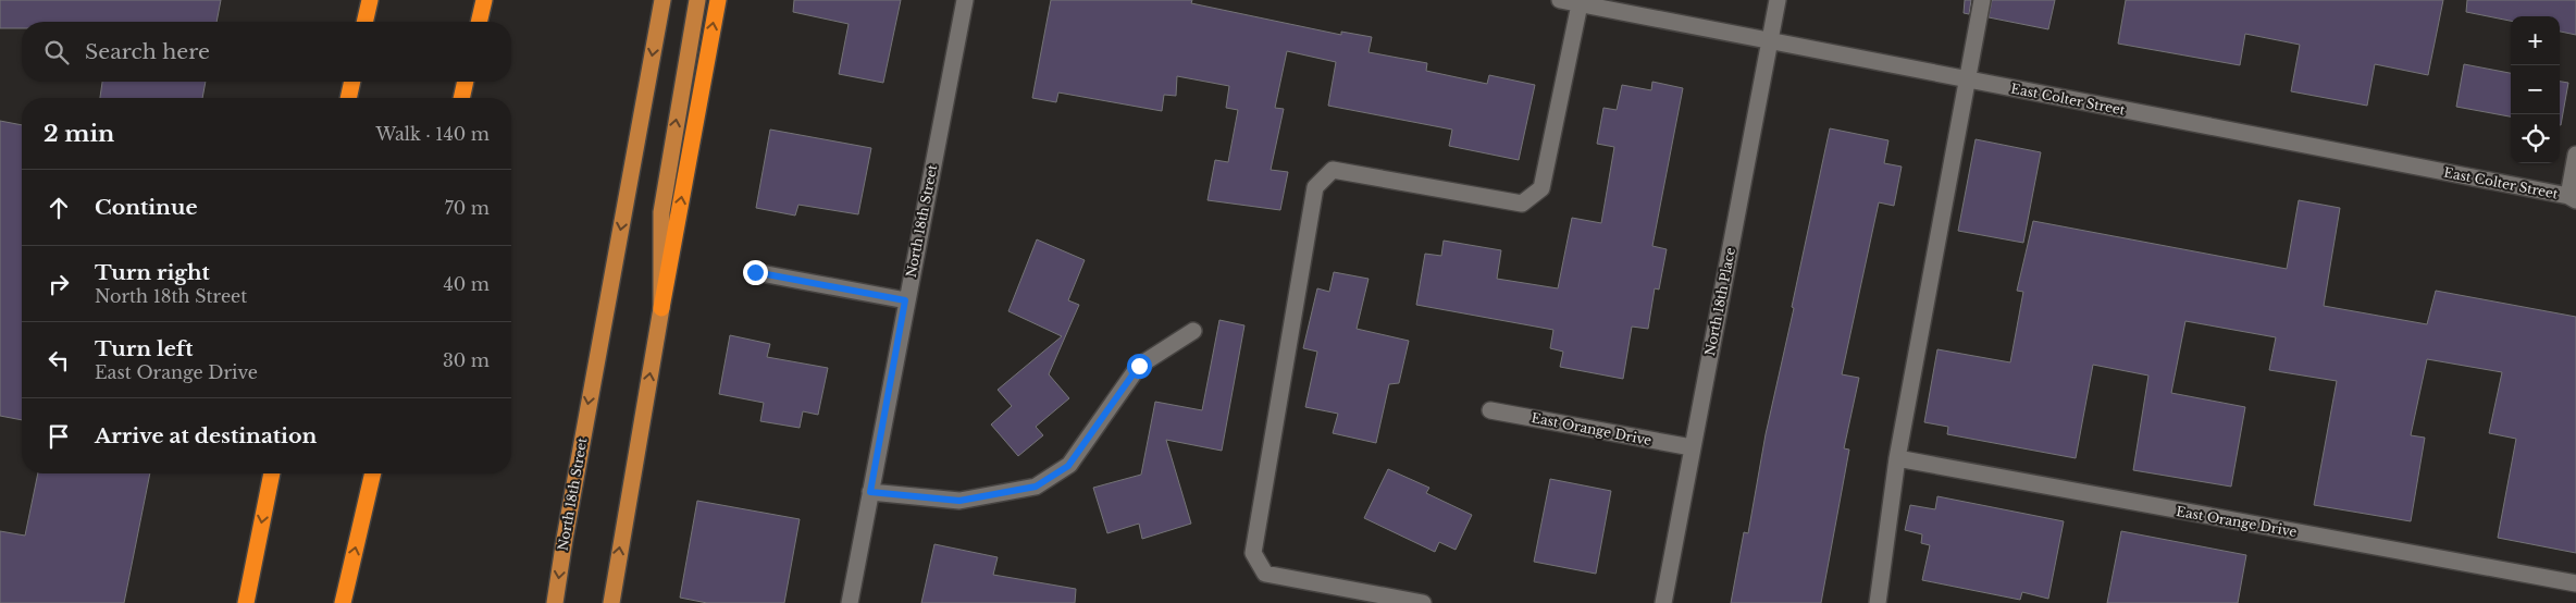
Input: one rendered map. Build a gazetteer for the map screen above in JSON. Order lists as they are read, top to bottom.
{
  "streets": {
    "main road": ["North 18th Street"],
    "street": ["East Colter Street", "North 18th Place", "East Orange Drive"]
  },
  "crossings": [
    ["East Colter Street", "North 18th Place"],
    ["North 18th Place", "East Orange Drive"]
  ],
  "page": {
    "map_buttons": ["+", "−"],
    "search": "Search here",
    "heading": ["2 min", "Walk · 140 m"],
    "list": [
      ["Continue", "70 m"],
      ["Turn right", "North 18th Street", "40 m"],
      ["Turn left", "East Orange Drive", "30 m"],
      "Arrive at destination"
    ]
  }
}
